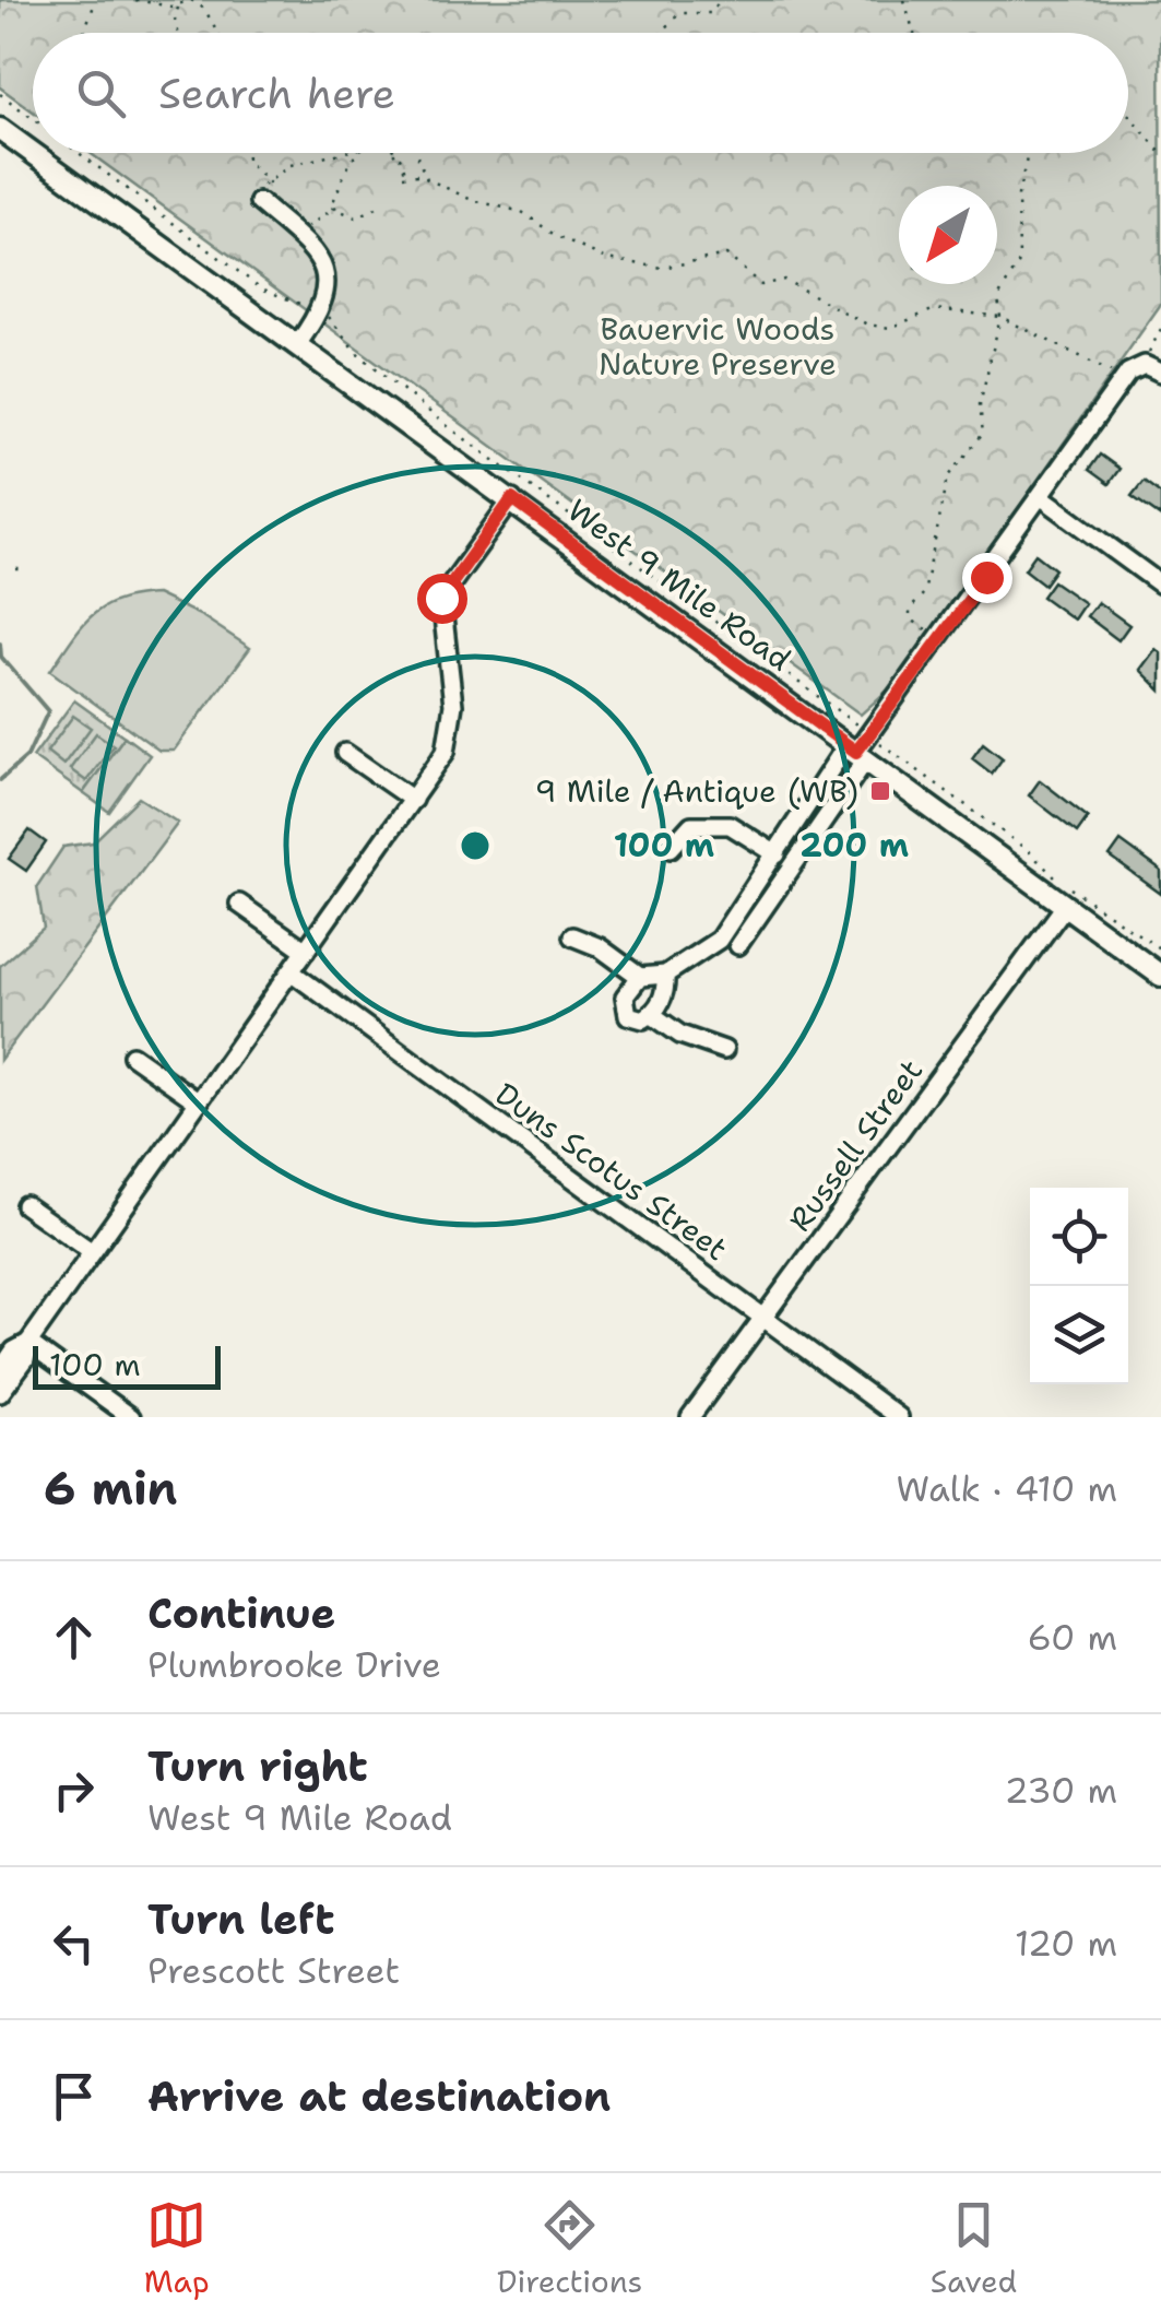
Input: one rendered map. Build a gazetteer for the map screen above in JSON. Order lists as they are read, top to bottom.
{
  "streets": {
    "main road": ["West 9 Mile Road"],
    "street": ["Russell Street", "Duns Scotus Street"]
  },
  "crossings": [
    ["West 9 Mile Road", "Russell Street"],
    ["Russell Street", "Duns Scotus Street"]
  ],
  "parks": ["Bauervic Woods Nature Preserve"],
  "places": {
    "transit": ["9 Mile / Antique (WB)"]
  },
  "scale_bar": "100 m",
  "north": "bottom left",
  "page": {
    "search": "Search here",
    "scale": "100 m",
    "heading": ["6 min", "Walk · 410 m"],
    "list": [
      ["Continue", "Plumbrooke Drive", "60 m"],
      ["Turn right", "West 9 Mile Road", "230 m"],
      ["Turn left", "Prescott Street", "120 m"],
      "Arrive at destination"
    ],
    "nav": ["Map", "Directions", "Saved"]
  },
  "rings": ["100 m", "200 m"]
}
